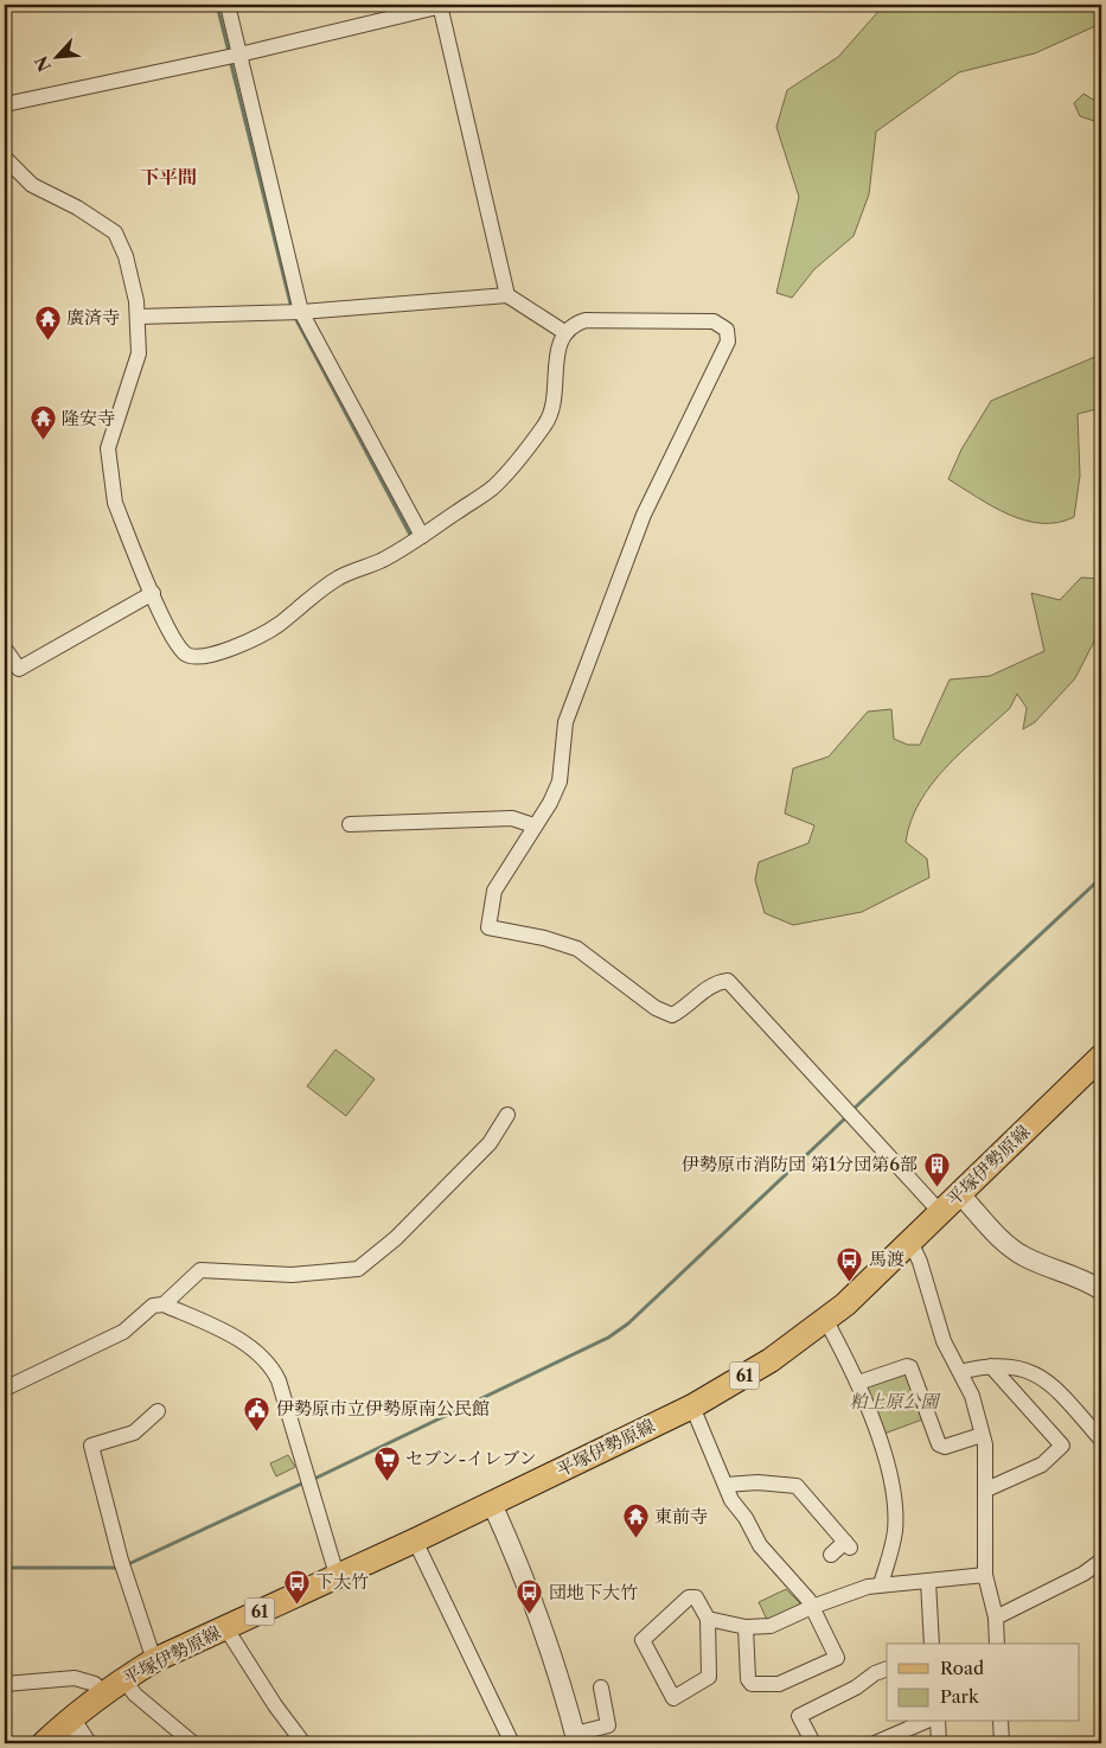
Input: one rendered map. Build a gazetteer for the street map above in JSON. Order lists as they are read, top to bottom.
{
  "streets": {
    "main road": ["平塚伊勢原線", "61"]
  },
  "districts": ["下平間"],
  "parks": ["粕上原公園"],
  "places": {
    "temple": ["廣済寺", "隆安寺", "東前寺"],
    "building": ["伊勢原市消防団 第1分団第6部"],
    "bus stop": ["馬渡", "下大竹", "団地下大竹"],
    "public building": ["伊勢原市立伊勢原南公民館"],
    "supermarket": ["セブン-イレブン"]
  },
  "legend": ["Road", "Park"],
  "north": "bottom left"
}
